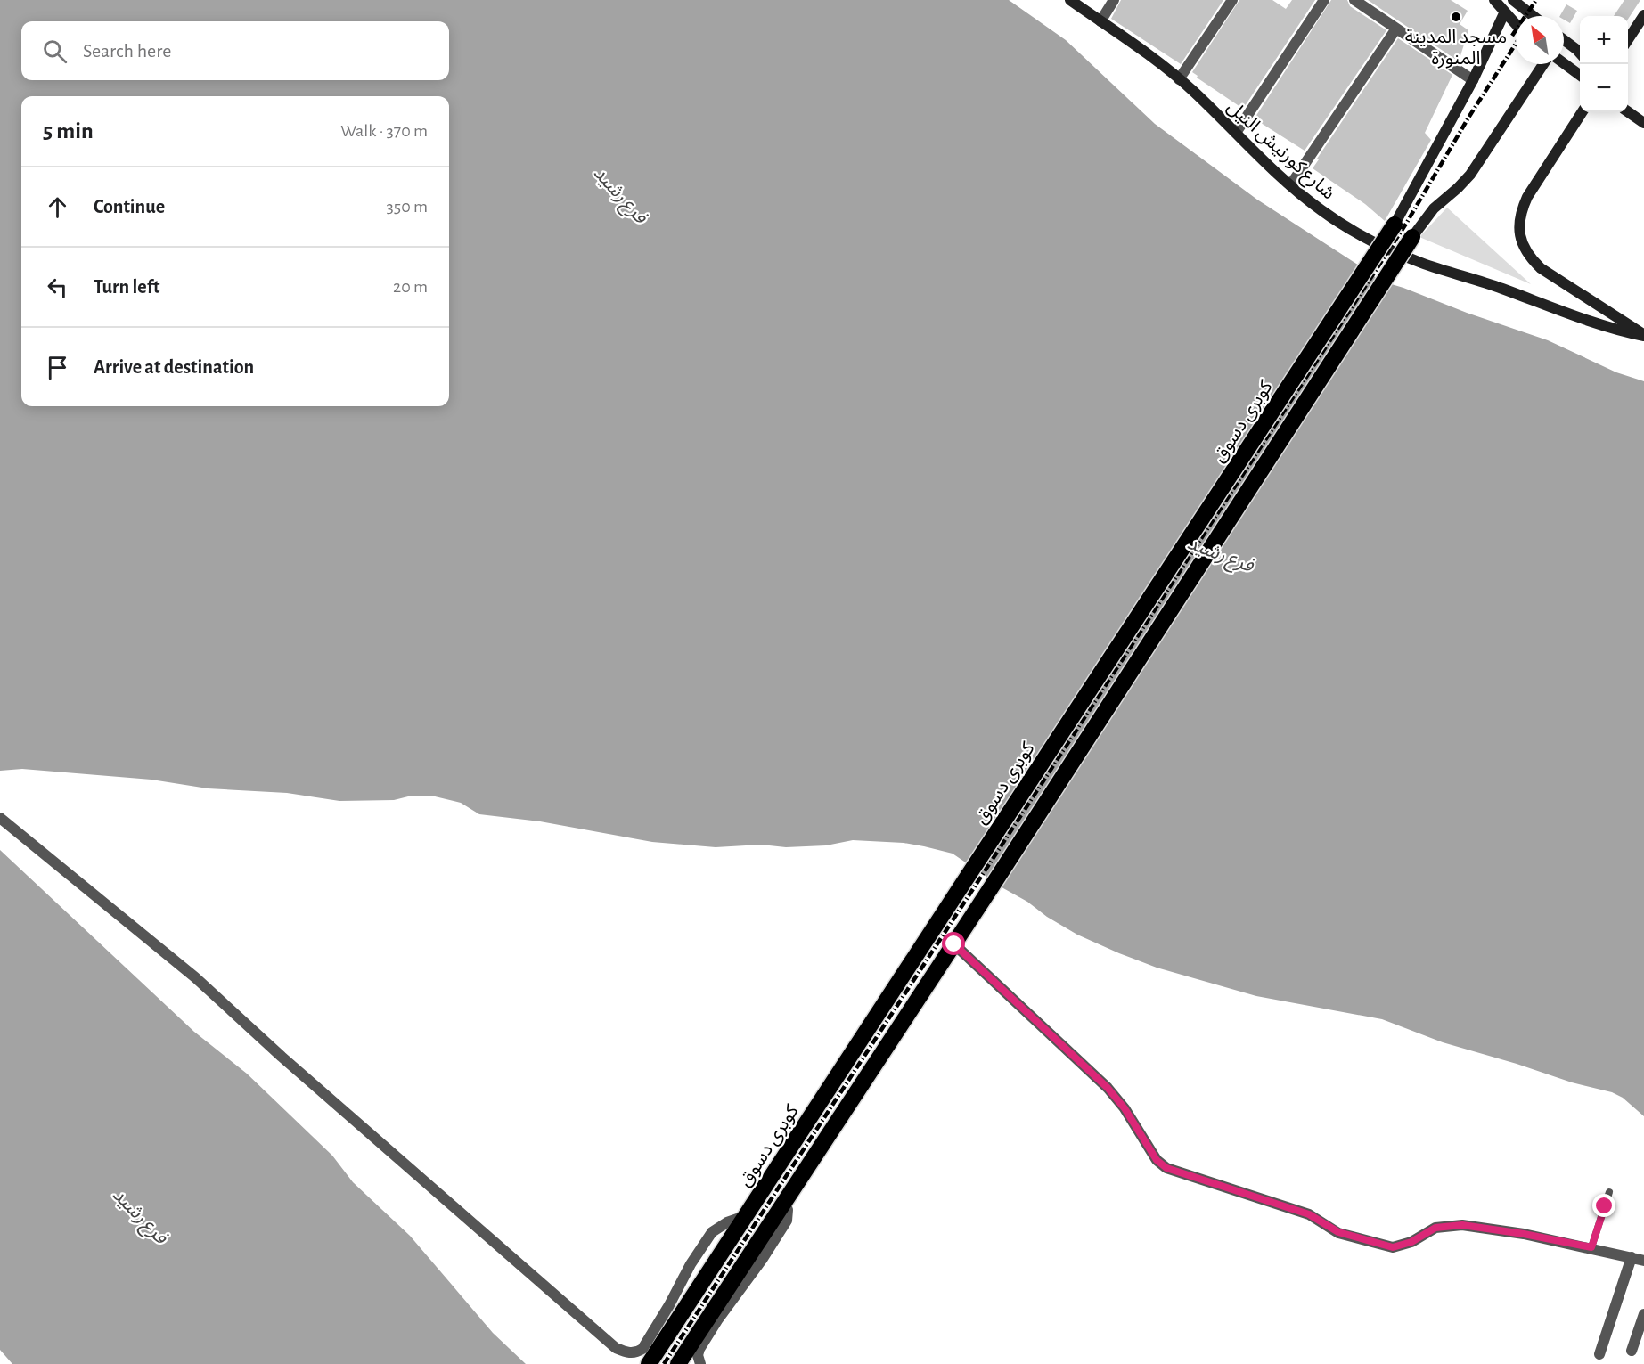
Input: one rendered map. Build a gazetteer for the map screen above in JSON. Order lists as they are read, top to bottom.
{
  "streets": {
    "highway": ["كوبرى دسوق"],
    "main road": ["شارع كورنيش النيل"]
  },
  "water": ["فرع رشيد"],
  "places": ["مسجد المدينة المنورة"],
  "north": "top left",
  "page": {
    "map_buttons": ["+", "−"],
    "search": "Search here",
    "heading": ["5 min", "Walk · 370 m"],
    "list": [
      ["Continue", "350 m"],
      ["Turn left", "20 m"],
      "Arrive at destination"
    ]
  }
}
